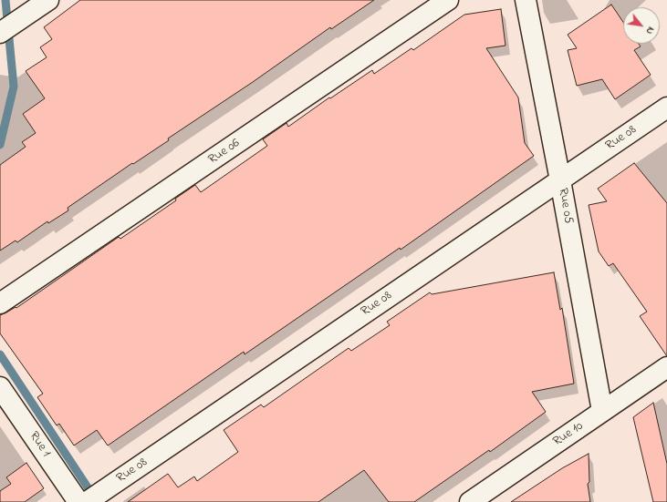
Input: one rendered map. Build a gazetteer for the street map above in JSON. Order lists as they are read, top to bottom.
{
  "streets": {
    "street": [
      "Rue 08",
      "Rue 06",
      "Rue 05",
      "Rue 10",
      "Rue 1"
    ]
  },
  "crossings": [
    ["Rue 08", "Rue 05"],
    ["Rue 05", "Rue 10"]
  ],
  "north": "bottom right"
}
